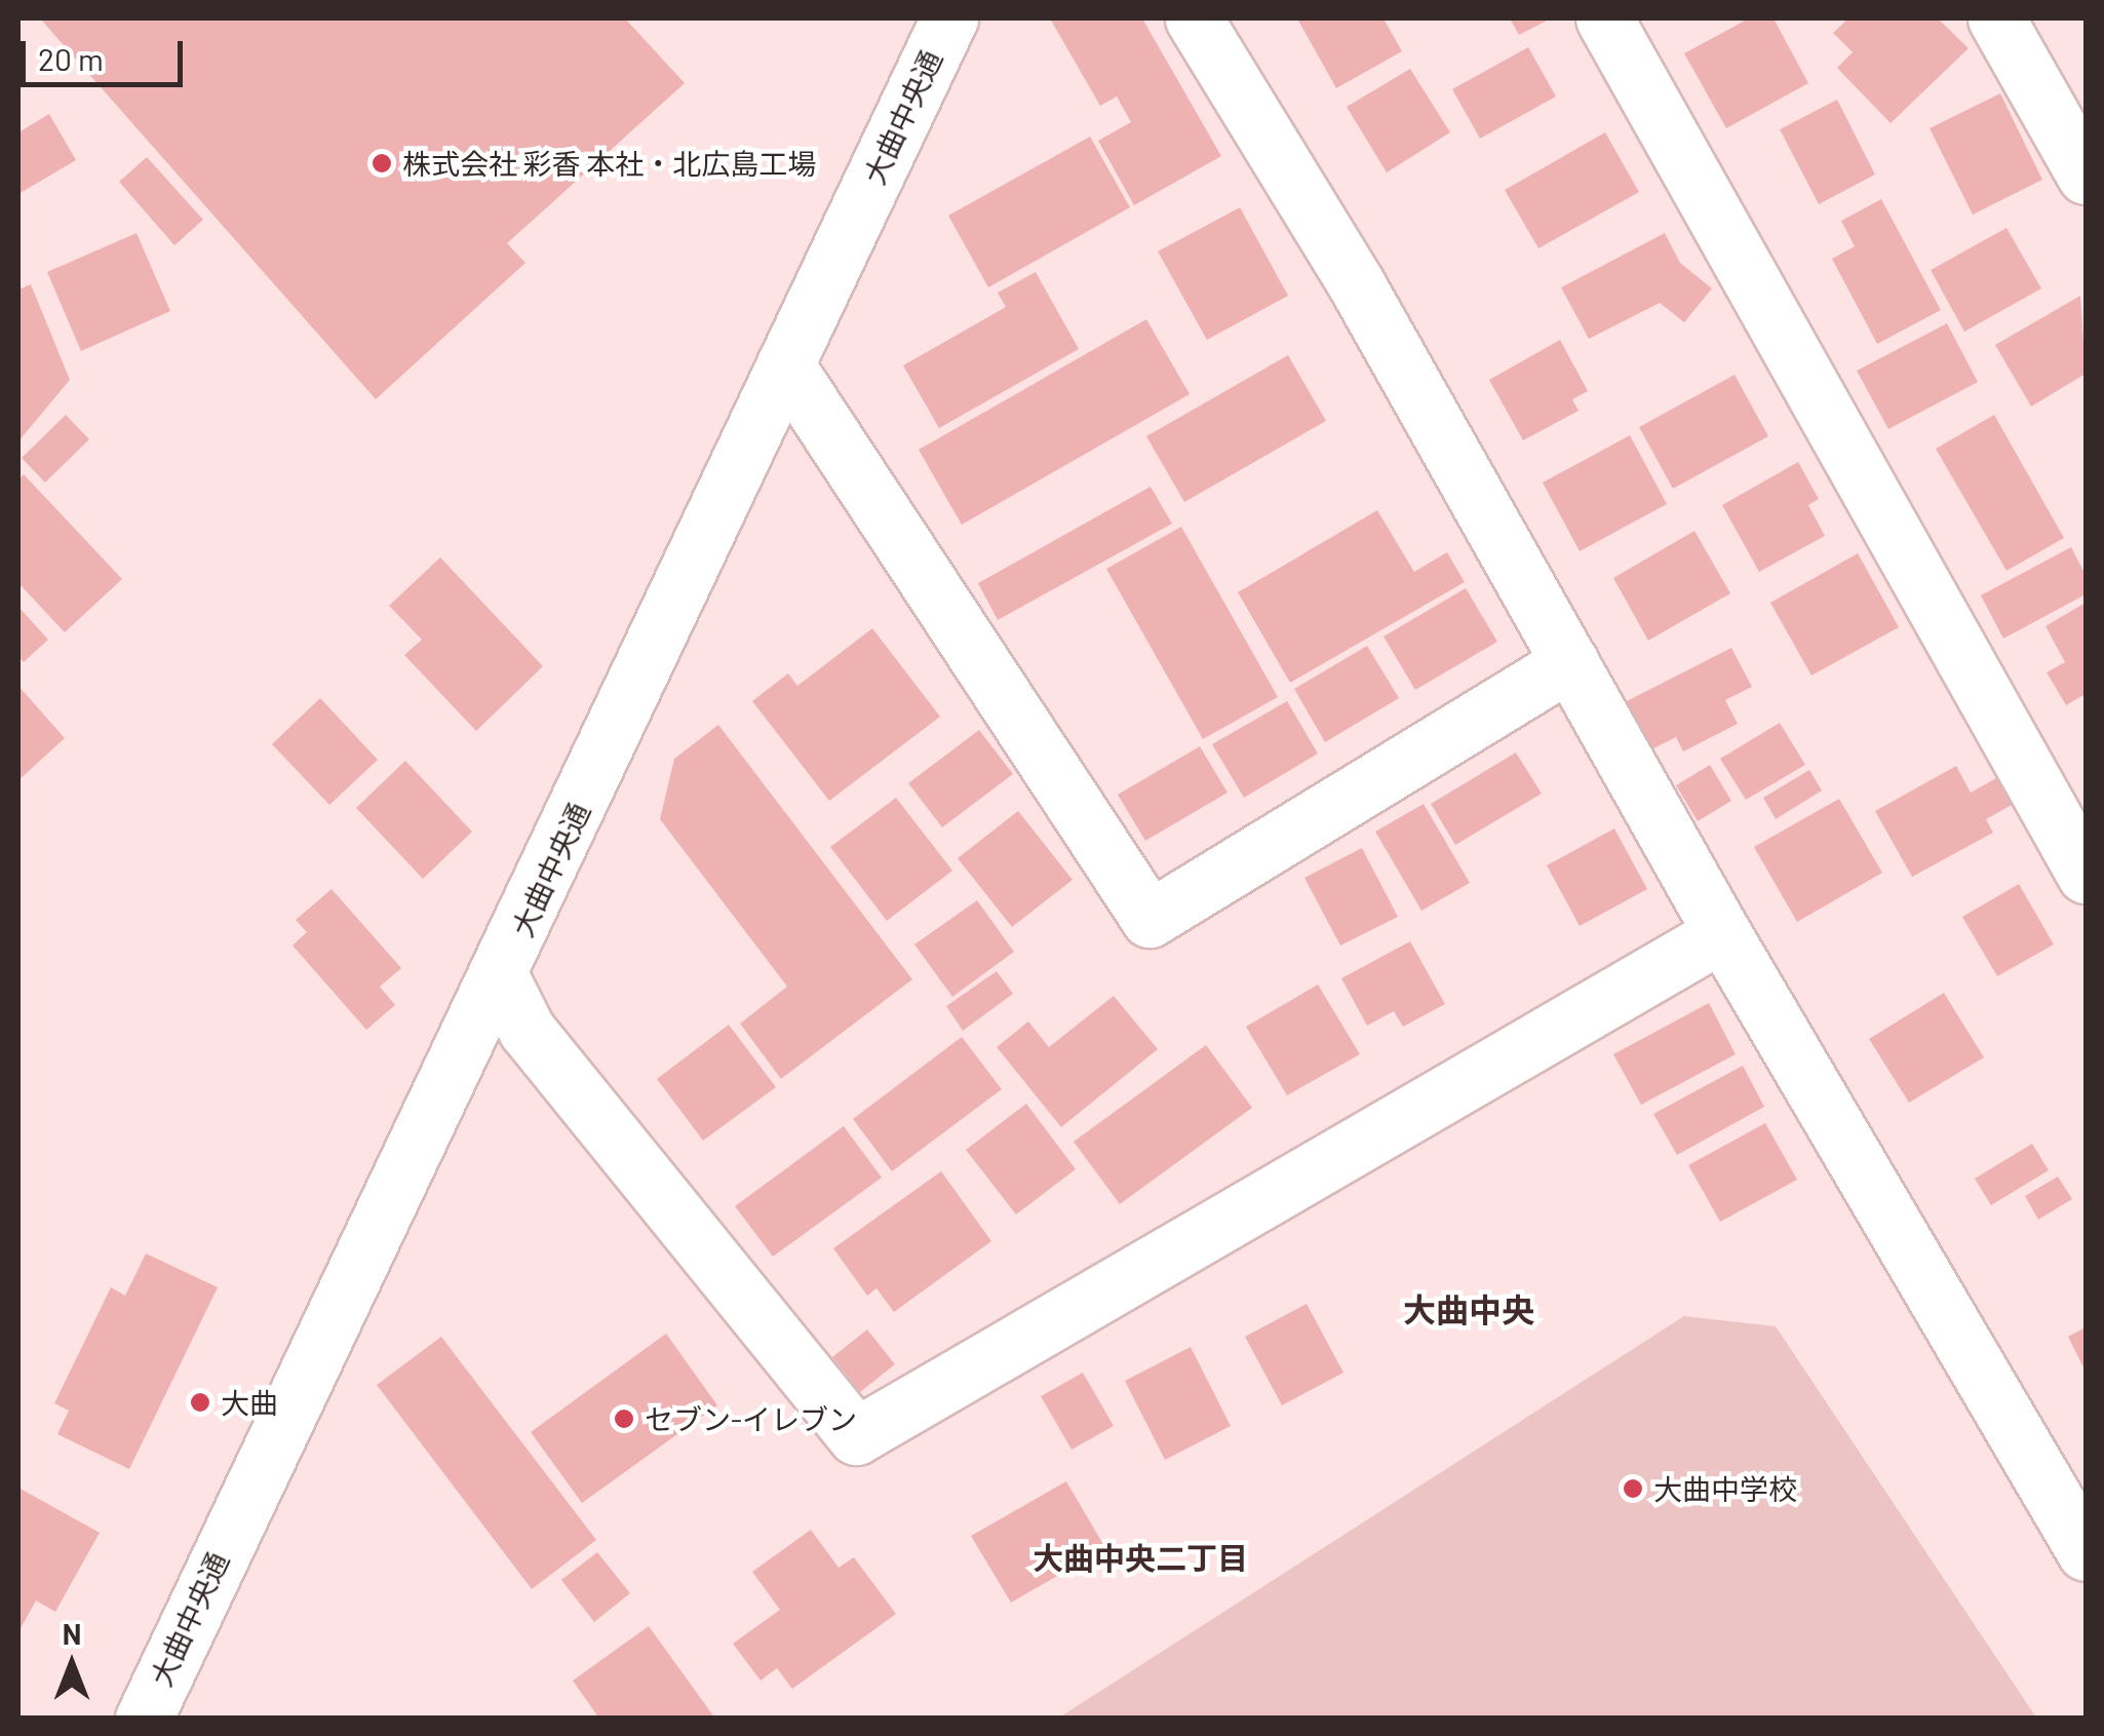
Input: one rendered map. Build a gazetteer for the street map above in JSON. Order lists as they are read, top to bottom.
{
  "streets": {
    "street": ["大曲中央通"]
  },
  "districts": ["大曲中央", "大曲中央二丁目"],
  "places": [
    "株式会社 彩香 本社・北広島工場",
    "大曲",
    "セブン-イレブン",
    "大曲中学校"
  ],
  "scale_bar": "20 m",
  "north": "top"
}
